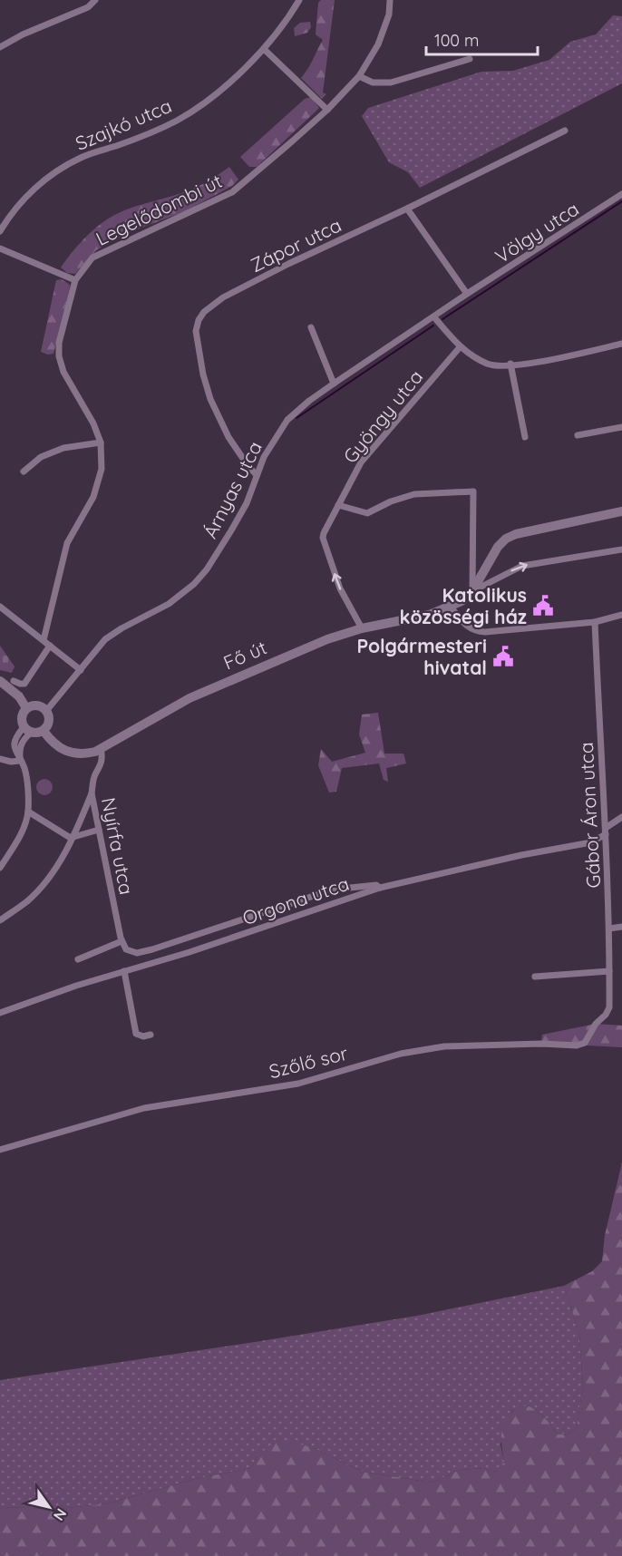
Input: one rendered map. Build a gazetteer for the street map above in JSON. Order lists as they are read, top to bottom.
{
  "streets": {
    "main road": ["Fő út"],
    "street": [
      "Szajkó utca",
      "Legelődombi út",
      "Völgy utca",
      "Zápor utca",
      "Gyöngy utca",
      "Árnyas utca",
      "Gábor Áron utca",
      "Nyírfa utca",
      "Orgona utca",
      "Szőlő sor"
    ]
  },
  "crossings": [
    ["Völgy utca", "Árnyas utca"],
    ["Zápor utca", "Árnyas utca"],
    ["Gyöngy utca", "Fő út"],
    ["Árnyas utca", "Fő út"],
    ["Fő út", "Nyírfa utca"],
    ["Gábor Áron utca", "Orgona utca"],
    ["Gábor Áron utca", "Szőlő sor"],
    ["Nyírfa utca", "Orgona utca"]
  ],
  "one_way": ["Gyöngy utca"],
  "places": {
    "public building": ["Katolikus közösségi ház", "Polgármesteri hivatal"]
  },
  "scale_bar": "100 m",
  "north": "bottom right"
}
